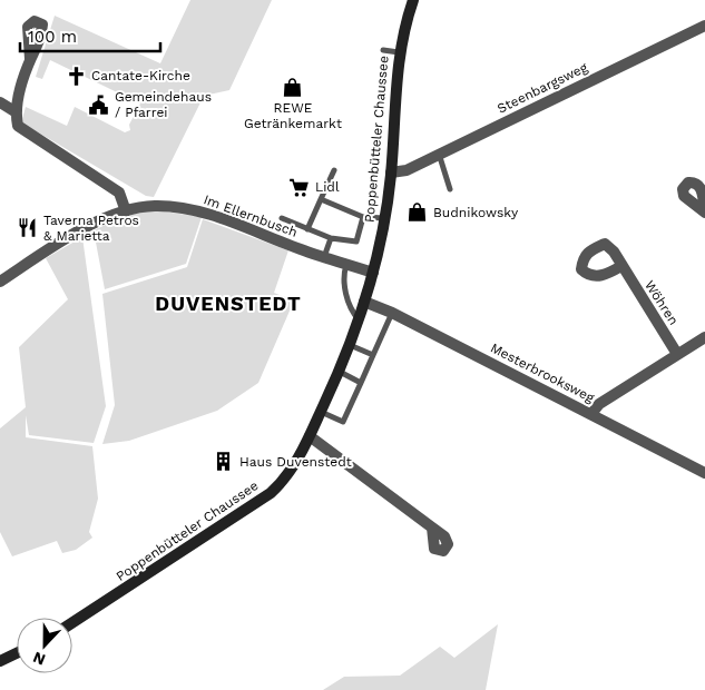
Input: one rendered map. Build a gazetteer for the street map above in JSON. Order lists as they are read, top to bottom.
{
  "streets": {
    "main road": ["Poppenbütteler Chaussee"],
    "street": [
      "Steenbargsweg",
      "Im Ellernbusch",
      "Wöhren",
      "Mesterbrooksweg"
    ]
  },
  "crossings": [
    ["Steenbargsweg", "Poppenbütteler Chaussee"],
    ["Poppenbütteler Chaussee", "Im Ellernbusch"],
    ["Poppenbütteler Chaussee", "Mesterbrooksweg"]
  ],
  "districts": ["DUVENSTEDT"],
  "places": {
    "church": ["Cantate-Kirche"],
    "shop": ["REWE Getränkemarkt", "Budnikowsky"],
    "public building": ["Gemeindehaus / Pfarrei"],
    "supermarket": ["Lidl"],
    "restaurant": ["Taverna Petros & Marietta"],
    "building": ["Haus Duvenstedt"]
  },
  "scale_bar": "100 m",
  "north": "bottom"
}
